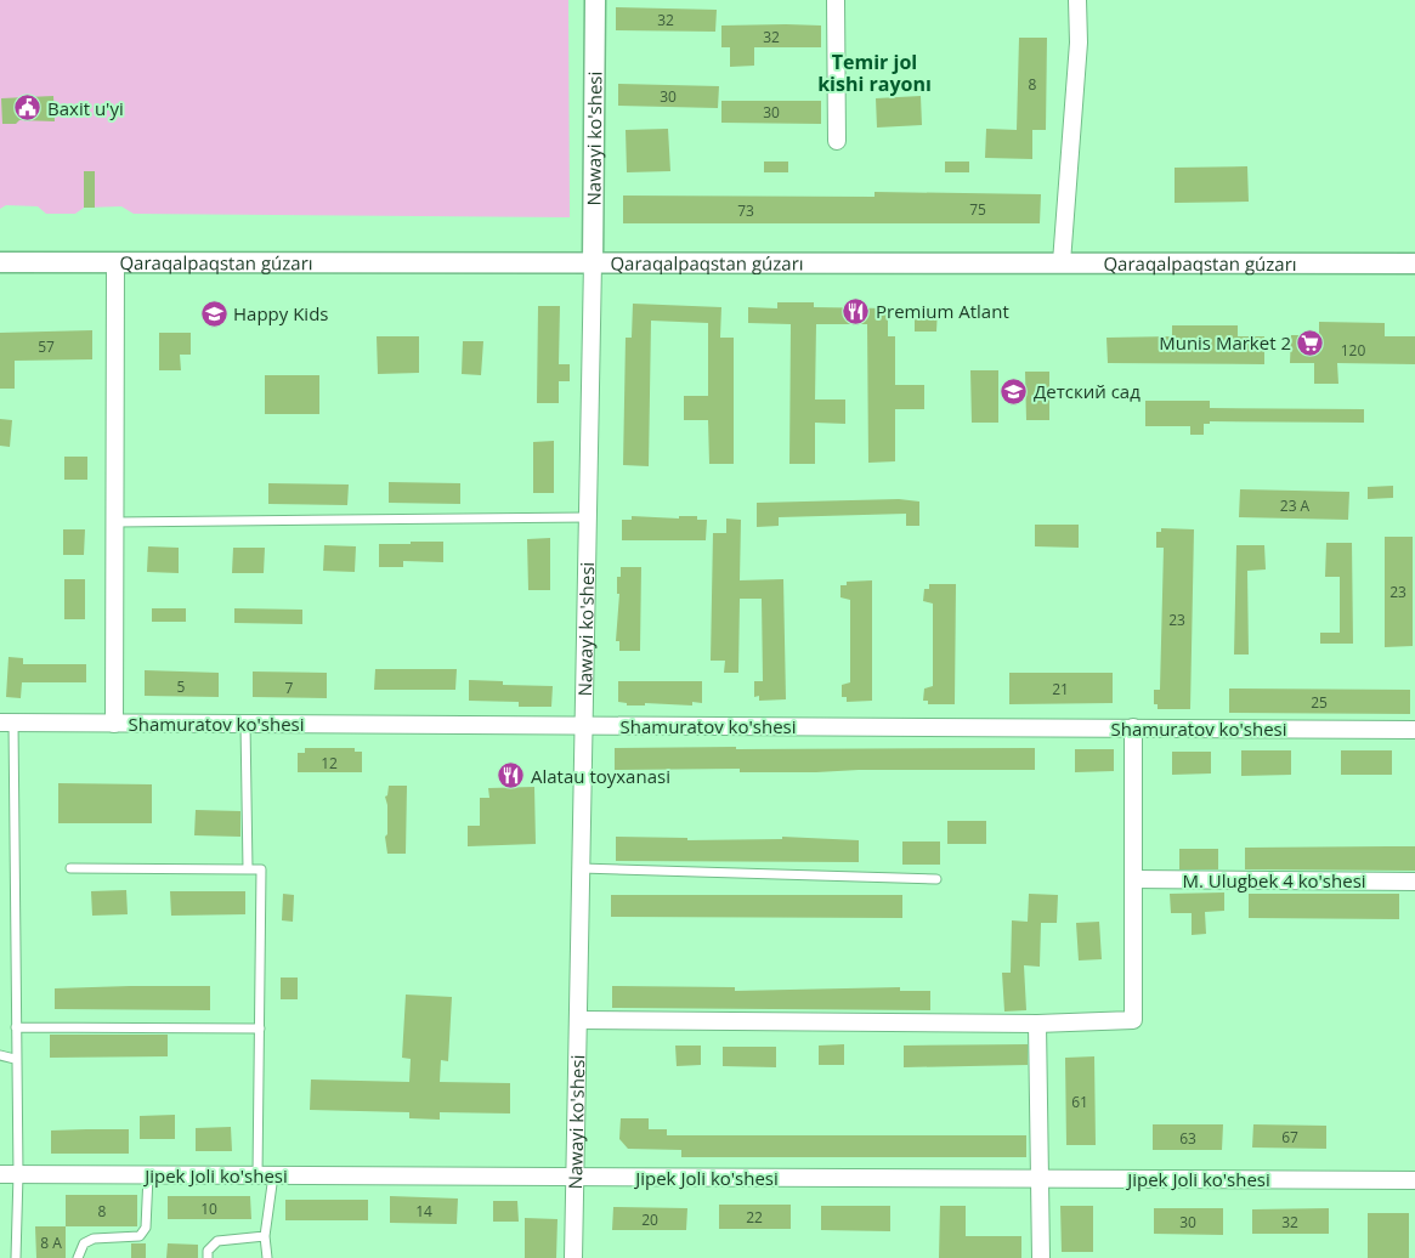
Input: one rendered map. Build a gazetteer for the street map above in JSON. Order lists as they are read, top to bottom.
{
  "streets": {
    "street": [
      "Nawayi ko'shesi",
      "Qaraqalpaqstan gúzarı",
      "Shamuratov ko'shesi",
      "M. Ulugbek 4 ko'shesi",
      "Jipek Joli ko'shesi"
    ]
  },
  "crossings": [
    ["Nawayi ko'shesi", "Qaraqalpaqstan gúzarı"],
    ["Nawayi ko'shesi", "Shamuratov ko'shesi"],
    ["Nawayi ko'shesi", "Jipek Joli ko'shesi"]
  ],
  "districts": ["Temir jol kishi rayonı"],
  "places": {
    "public building": ["Baxit u'yi"],
    "restaurant": ["Premium Atlant", "Alatau toyxanasi"],
    "school or university": ["Happy Kids", "Детский сад"],
    "supermarket": ["Munis Market 2"]
  },
  "house_numbers": [
    "32",
    "32",
    "8",
    "30",
    "30",
    "75",
    "73",
    "57",
    "120",
    "23 А",
    "23",
    "23",
    "5",
    "7",
    "21",
    "25",
    "12",
    "61",
    "67",
    "63",
    "10",
    "8",
    "14",
    "22",
    "20",
    "30",
    "32",
    "8 А"
  ]
}
